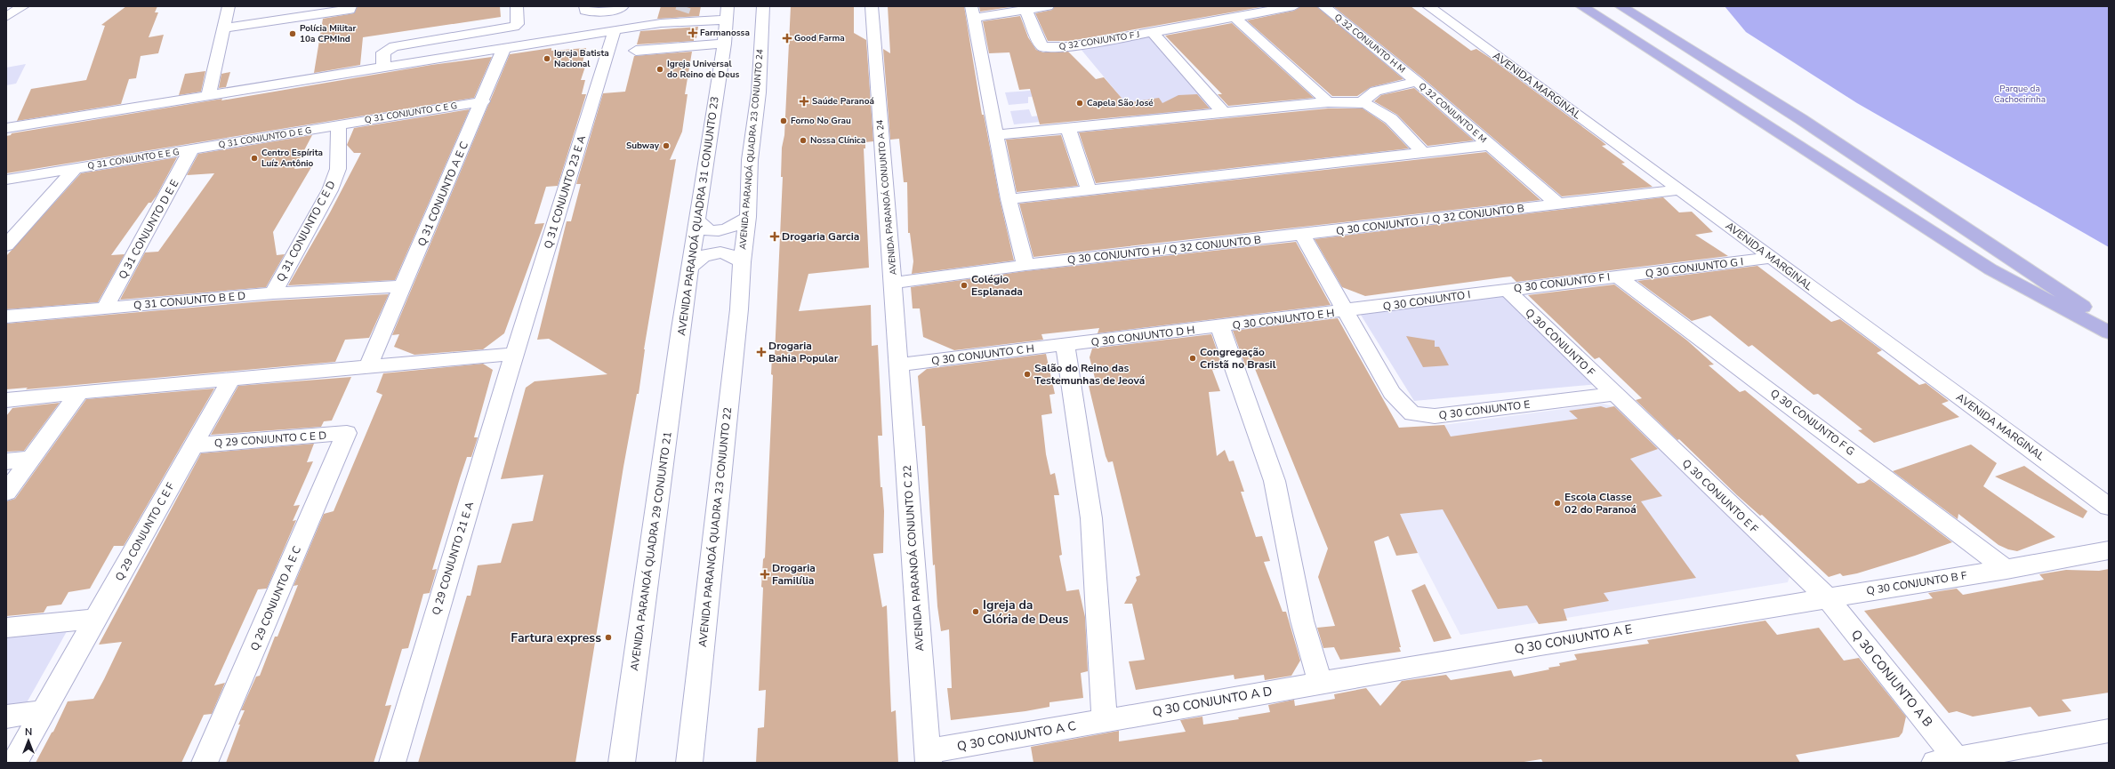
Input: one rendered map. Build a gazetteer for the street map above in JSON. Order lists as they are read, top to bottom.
{
  "streets": {
    "street": [
      "Q 32 CONJUNTO F J",
      "Q 32 CONJUNTO H M",
      "AVENIDA MARGINAL",
      "Q 31 CONJUNTO C E G",
      "Q 32 CONJUNTO E M",
      "Q 31 CONJUNTO D E G",
      "AVENIDA PARANOÁ QUADRA 23 CONJUNTO 24",
      "Q 31 CONJUNTO E E G",
      "Q 31 CONJUNTO 23 E A",
      "Q 31 CONJUNTO A E C",
      "AVENIDA PARANOÁ CONJUNTO A 24",
      "AVENIDA PARANOÁ QUADRA 31 CONJUNTO 23",
      "Q 30 CONJUNTO I / Q 32 CONJUNTO B",
      "Q 31 CONJUNTO D E E",
      "Q 31 CONJUNTO C E D",
      "Q 30 CONJUNTO H / Q 32 CONJUNTO B",
      "Q 30 CONJUNTO G I",
      "Q 30 CONJUNTO F I",
      "Q 31 CONJUNTO B E D",
      "Q 30 CONJUNTO I",
      "Q 30 CONJUNTO E H",
      "Q 30 CONJUNTO D H",
      "Q 30 CONJUNTO F",
      "Q 30 CONJUNTO C H",
      "Q 30 CONJUNTO E",
      "Q 30 CONJUNTO F G",
      "Q 29 CONJUNTO C E D",
      "Q 30 CONJUNTO E F",
      "AVENIDA PARANOÁ QUADRA 23 CONJUNTO 22",
      "Q 29 CONJUNTO C E F",
      "AVENIDA PARANOÁ QUADRA 29 CONJUNTO 21",
      "Q 29 CONJUNTO 21 E A",
      "AVENIDA PARANOÁ CONJUNTO C 22",
      "Q 30 CONJUNTO B F",
      "Q 29 CONJUNTO A E C",
      "Q 30 CONJUNTO A E",
      "Q 30 CONJUNTO A B",
      "Q 30 CONJUNTO A D",
      "Q 30 CONJUNTO A C"
    ]
  },
  "crossings": [
    ["Q 32 CONJUNTO H M", "Q 32 CONJUNTO E M"],
    ["AVENIDA MARGINAL", "Q 30 CONJUNTO I / Q 32 CONJUNTO B"],
    ["AVENIDA MARGINAL", "Q 30 CONJUNTO G I"],
    ["Q 31 CONJUNTO C E G", "Q 31 CONJUNTO D E G"],
    ["Q 31 CONJUNTO C E G", "Q 31 CONJUNTO A E C"],
    ["Q 31 CONJUNTO C E G", "Q 31 CONJUNTO C E D"],
    ["Q 32 CONJUNTO E M", "Q 30 CONJUNTO I / Q 32 CONJUNTO B"],
    ["Q 31 CONJUNTO D E G", "Q 31 CONJUNTO E E G"],
    ["Q 31 CONJUNTO D E G", "Q 31 CONJUNTO D E E"],
    ["Q 31 CONJUNTO D E G", "Q 31 CONJUNTO C E D"],
    ["AVENIDA PARANOÁ QUADRA 23 CONJUNTO 24", "AVENIDA PARANOÁ QUADRA 23 CONJUNTO 22"],
    ["Q 31 CONJUNTO E E G", "Q 31 CONJUNTO D E E"],
    ["Q 31 CONJUNTO 23 E A", "Q 29 CONJUNTO 21 E A"],
    ["Q 31 CONJUNTO A E C", "Q 31 CONJUNTO B E D"],
    ["AVENIDA PARANOÁ CONJUNTO A 24", "Q 30 CONJUNTO H / Q 32 CONJUNTO B"],
    ["AVENIDA PARANOÁ CONJUNTO A 24", "Q 30 CONJUNTO C H"],
    ["AVENIDA PARANOÁ CONJUNTO A 24", "AVENIDA PARANOÁ CONJUNTO C 22"],
    ["AVENIDA PARANOÁ QUADRA 31 CONJUNTO 23", "AVENIDA PARANOÁ QUADRA 29 CONJUNTO 21"],
    ["Q 30 CONJUNTO I / Q 32 CONJUNTO B", "Q 30 CONJUNTO H / Q 32 CONJUNTO B"],
    ["Q 30 CONJUNTO I / Q 32 CONJUNTO B", "Q 30 CONJUNTO E"],
    ["Q 31 CONJUNTO D E E", "Q 31 CONJUNTO B E D"],
    ["Q 31 CONJUNTO C E D", "Q 31 CONJUNTO B E D"],
    ["Q 30 CONJUNTO H / Q 32 CONJUNTO B", "Q 30 CONJUNTO E"],
    ["Q 30 CONJUNTO G I", "Q 30 CONJUNTO F I"],
    ["Q 30 CONJUNTO G I", "Q 30 CONJUNTO F G"],
    ["Q 30 CONJUNTO F I", "Q 30 CONJUNTO I"],
    ["Q 30 CONJUNTO F I", "Q 30 CONJUNTO F"],
    ["Q 30 CONJUNTO F I", "Q 30 CONJUNTO F G"],
    ["Q 30 CONJUNTO I", "Q 30 CONJUNTO E H"],
    ["Q 30 CONJUNTO I", "Q 30 CONJUNTO F"],
    ["Q 30 CONJUNTO I", "Q 30 CONJUNTO E"],
    ["Q 30 CONJUNTO E H", "Q 30 CONJUNTO D H"],
    ["Q 30 CONJUNTO E H", "Q 30 CONJUNTO E"],
    ["Q 30 CONJUNTO D H", "Q 30 CONJUNTO C H"],
    ["Q 30 CONJUNTO F", "Q 30 CONJUNTO E"],
    ["Q 30 CONJUNTO F", "Q 30 CONJUNTO E F"],
    ["Q 30 CONJUNTO C H", "AVENIDA PARANOÁ CONJUNTO C 22"],
    ["Q 30 CONJUNTO E", "Q 30 CONJUNTO E F"],
    ["Q 30 CONJUNTO F G", "Q 30 CONJUNTO B F"],
    ["Q 29 CONJUNTO C E D", "Q 29 CONJUNTO C E F"],
    ["Q 29 CONJUNTO C E D", "Q 29 CONJUNTO A E C"],
    ["Q 30 CONJUNTO E F", "Q 30 CONJUNTO B F"],
    ["Q 30 CONJUNTO E F", "Q 30 CONJUNTO A E"],
    ["Q 30 CONJUNTO E F", "Q 30 CONJUNTO A B"],
    ["AVENIDA PARANOÁ CONJUNTO C 22", "Q 30 CONJUNTO A C"],
    ["Q 30 CONJUNTO B F", "Q 30 CONJUNTO A E"],
    ["Q 30 CONJUNTO B F", "Q 30 CONJUNTO A B"],
    ["Q 30 CONJUNTO A E", "Q 30 CONJUNTO A B"],
    ["Q 30 CONJUNTO A E", "Q 30 CONJUNTO A D"],
    ["Q 30 CONJUNTO A D", "Q 30 CONJUNTO A C"]
  ],
  "parks": ["Parque da Cachoeirinha"],
  "places": {
    "health": [
      "Farmanossa",
      "Good Farma",
      "Saúde Paranoá",
      "Drogaria Garcia",
      "Drogaria Bahia Popular",
      "Drogaria Familília"
    ],
    "other": [
      "Polícia Militar 10a CPMInd",
      "Igreja Batista Nacional",
      "Igreja Universal do Reino de Deus",
      "Capela São José",
      "Forno No Grau",
      "Nossa Clínica",
      "Subway",
      "Centro Espírita Luíz Antônio",
      "Colégio Esplanada",
      "Congregação Cristã no Brasil",
      "Salão do Reino das Testemunhas de Jeová",
      "Escola Classe 02 do Paranoá",
      "Igreja da Glória de Deus",
      "Fartura express"
    ]
  },
  "north": "top"
}
